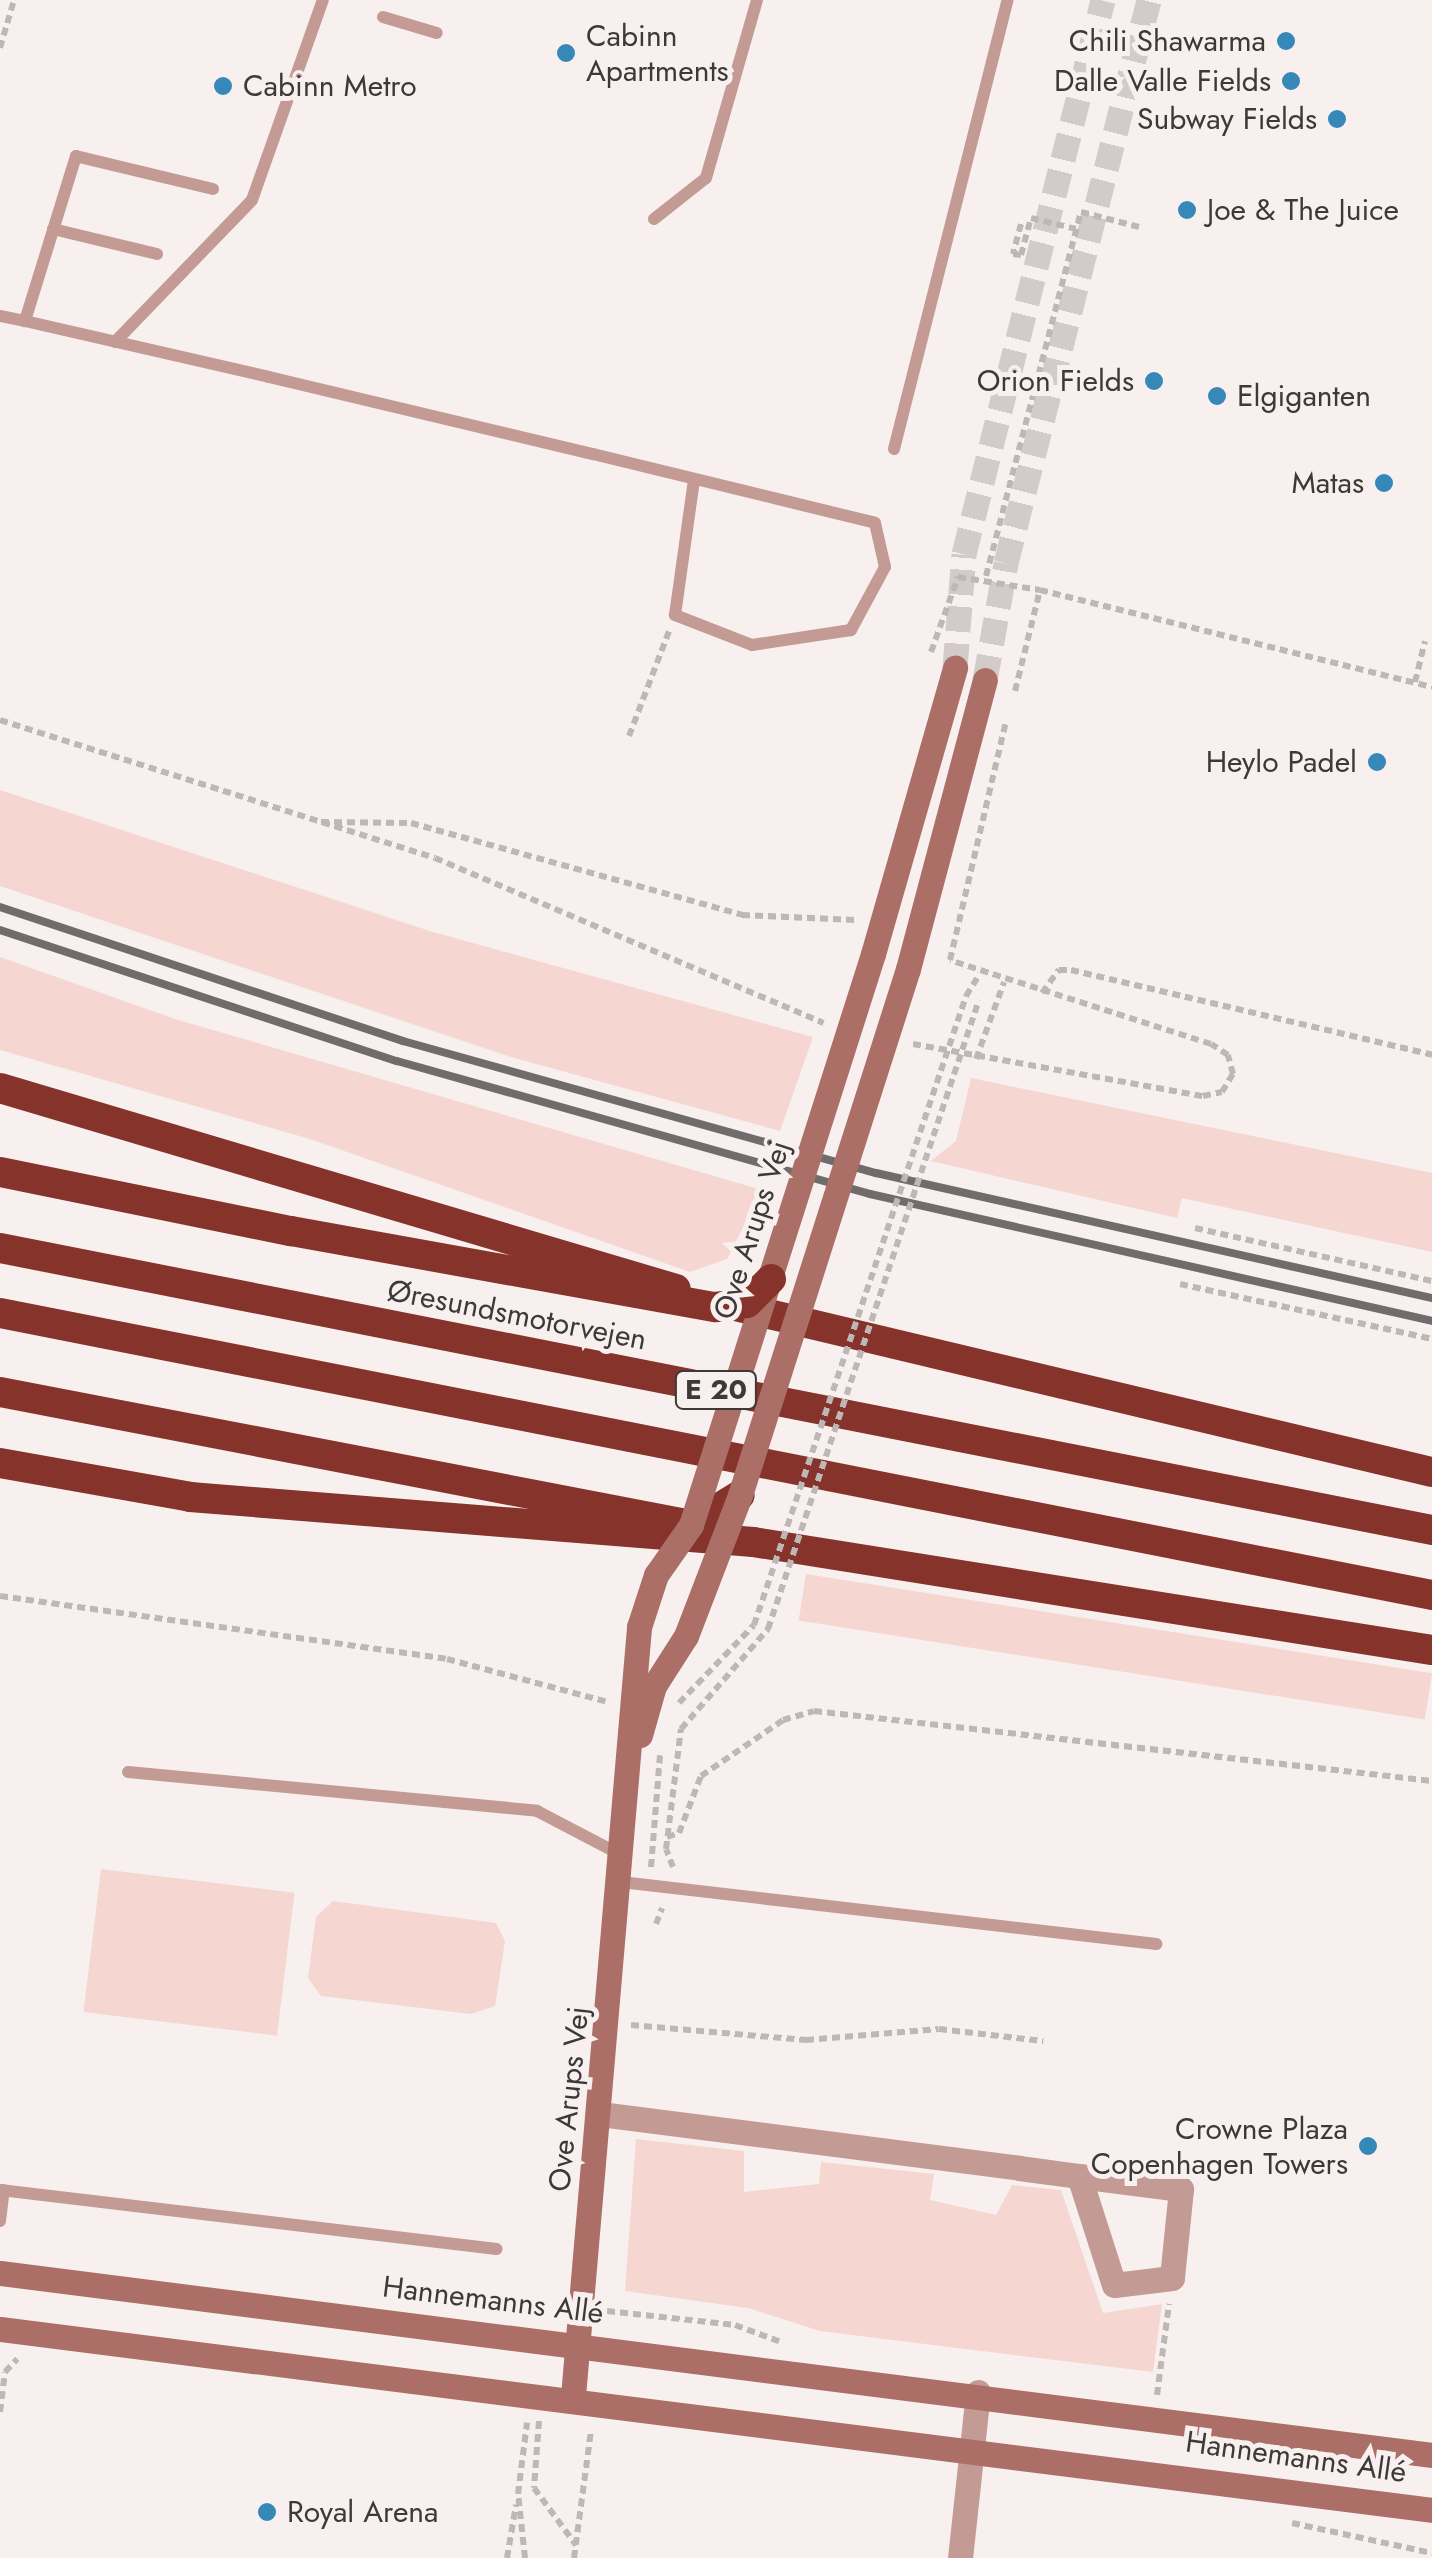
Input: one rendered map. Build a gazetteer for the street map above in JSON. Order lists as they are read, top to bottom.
{
  "streets": {
    "highway": ["Øresundsmotorvejen", "E 20"],
    "street": ["Ove Arups Vej", "Hannemanns Allé"]
  },
  "crossings": [
    ["Ove Arups Vej", "Hannemanns Allé"]
  ],
  "places": [
    "Chili Shawarma",
    "Cabinn Apartments",
    "Dalle Valle Fields",
    "Cabinn Metro",
    "Subway Fields",
    "Joe & The Juice",
    "Orion Fields",
    "Elgiganten",
    "Matas",
    "Heylo Padel",
    "Crowne Plaza Copenhagen Towers",
    "Royal Arena"
  ]
}
